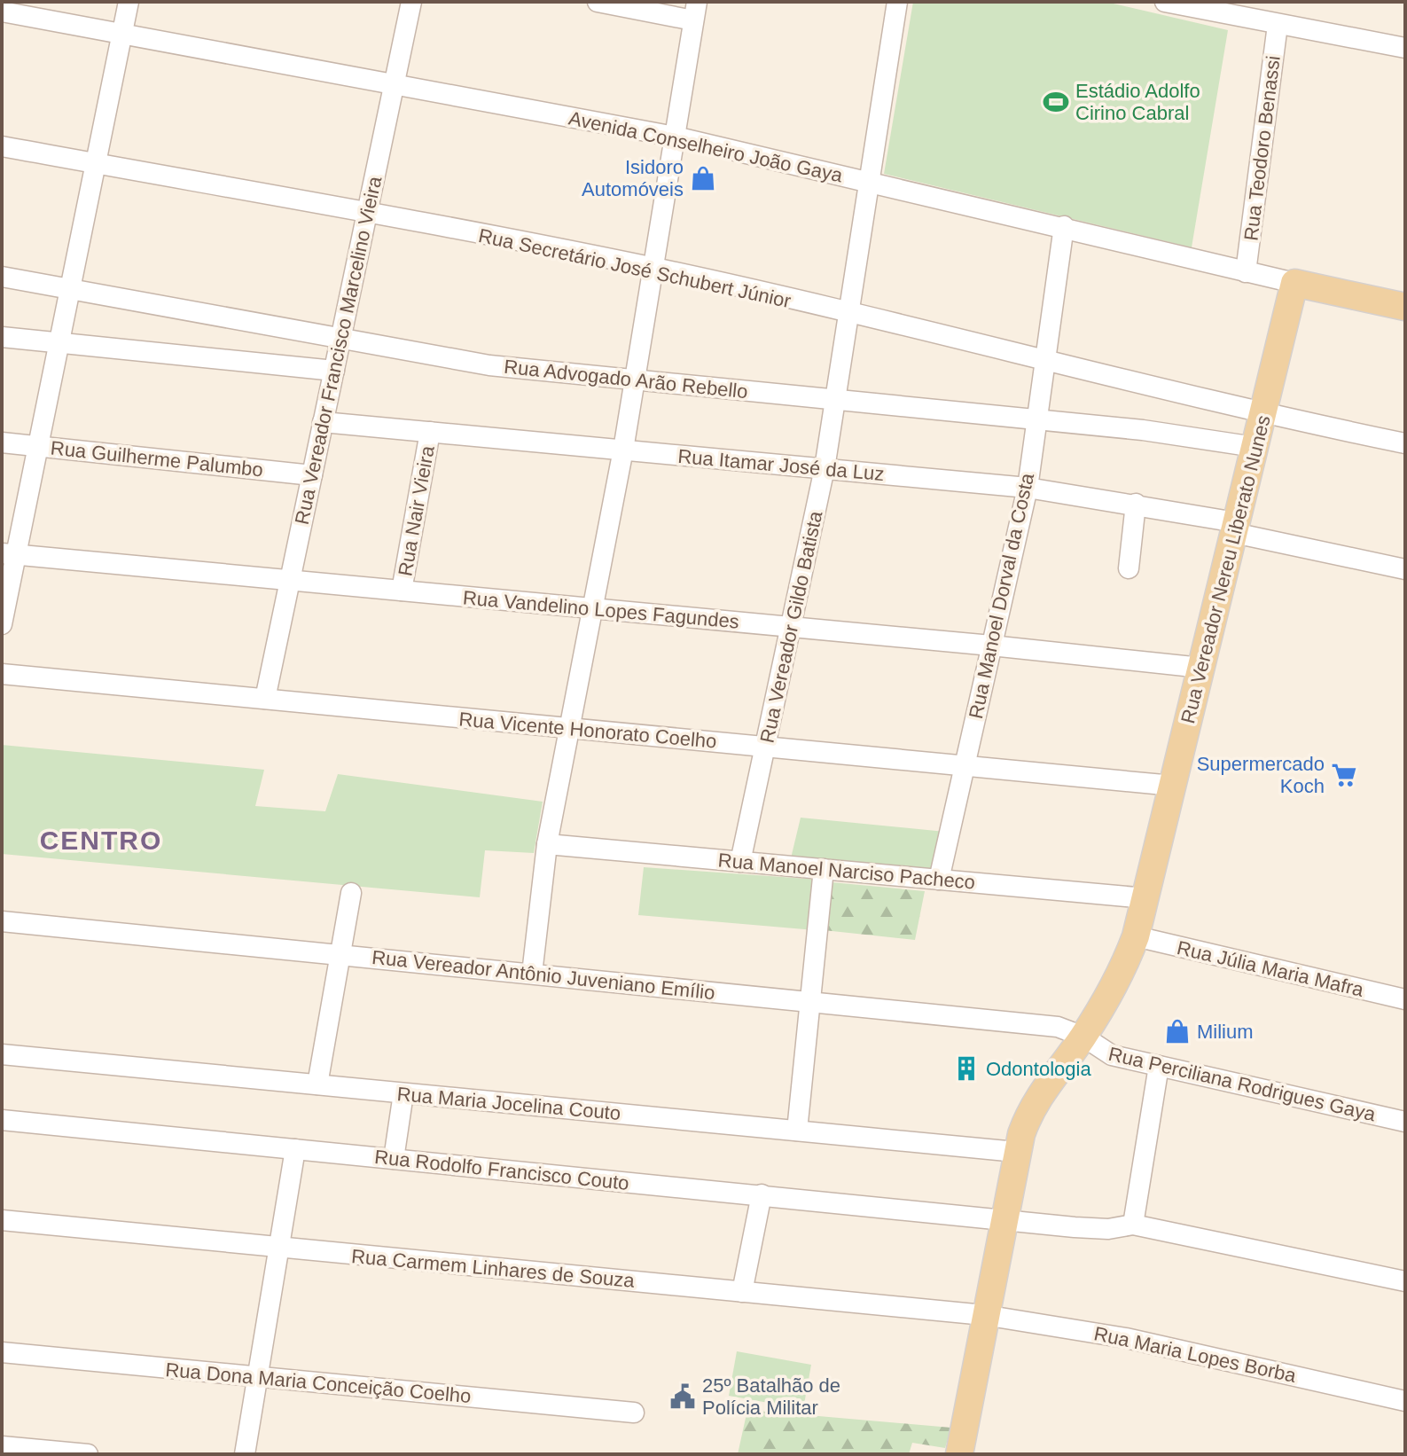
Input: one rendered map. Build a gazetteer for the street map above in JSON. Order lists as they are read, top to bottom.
{
  "streets": {
    "main road": ["Avenida Conselheiro João Gaya", "Rua Vereador Nereu Liberato Nunes"],
    "street": [
      "Rua Teodoro Benassi",
      "Rua Secretário José Schubert Júnior",
      "Rua Vereador Francisco Marcelino Vieira",
      "Rua Advogado Arão Rebello",
      "Rua Guilherme Palumbo",
      "Rua Itamar José da Luz",
      "Rua Nair Vieira",
      "Rua Manoel Dorval da Costa",
      "Rua Vandelino Lopes Fagundes",
      "Rua Vereador Gildo Batista",
      "Rua Vicente Honorato Coelho",
      "Rua Manoel Narciso Pacheco",
      "Rua Júlia Maria Mafra",
      "Rua Vereador Antônio Juveniano Emílio",
      "Rua Perciliana Rodrigues Gaya",
      "Rua Maria Jocelina Couto",
      "Rua Rodolfo Francisco Couto",
      "Rua Carmem Linhares de Souza",
      "Rua Maria Lopes Borba",
      "Rua Dona Maria Conceição Coelho"
    ]
  },
  "crossings": [
    ["Avenida Conselheiro João Gaya", "Rua Teodoro Benassi"],
    ["Avenida Conselheiro João Gaya", "Rua Vereador Francisco Marcelino Vieira"],
    ["Avenida Conselheiro João Gaya", "Rua Vereador Nereu Liberato Nunes"],
    ["Avenida Conselheiro João Gaya", "Rua Manoel Dorval da Costa"],
    ["Avenida Conselheiro João Gaya", "Rua Vereador Gildo Batista"],
    ["Rua Secretário José Schubert Júnior", "Rua Vereador Francisco Marcelino Vieira"],
    ["Rua Secretário José Schubert Júnior", "Rua Vereador Nereu Liberato Nunes"],
    ["Rua Secretário José Schubert Júnior", "Rua Manoel Dorval da Costa"],
    ["Rua Secretário José Schubert Júnior", "Rua Vereador Gildo Batista"],
    ["Rua Vereador Francisco Marcelino Vieira", "Rua Advogado Arão Rebello"],
    ["Rua Vereador Francisco Marcelino Vieira", "Rua Guilherme Palumbo"],
    ["Rua Vereador Francisco Marcelino Vieira", "Rua Itamar José da Luz"],
    ["Rua Vereador Francisco Marcelino Vieira", "Rua Vandelino Lopes Fagundes"],
    ["Rua Vereador Francisco Marcelino Vieira", "Rua Vicente Honorato Coelho"],
    ["Rua Advogado Arão Rebello", "Rua Vereador Nereu Liberato Nunes"],
    ["Rua Advogado Arão Rebello", "Rua Manoel Dorval da Costa"],
    ["Rua Advogado Arão Rebello", "Rua Vereador Gildo Batista"],
    ["Rua Itamar José da Luz", "Rua Nair Vieira"],
    ["Rua Itamar José da Luz", "Rua Vereador Nereu Liberato Nunes"],
    ["Rua Itamar José da Luz", "Rua Manoel Dorval da Costa"],
    ["Rua Itamar José da Luz", "Rua Vereador Gildo Batista"],
    ["Rua Nair Vieira", "Rua Vandelino Lopes Fagundes"],
    ["Rua Vereador Nereu Liberato Nunes", "Rua Vandelino Lopes Fagundes"],
    ["Rua Vereador Nereu Liberato Nunes", "Rua Vicente Honorato Coelho"],
    ["Rua Vereador Nereu Liberato Nunes", "Rua Manoel Narciso Pacheco"],
    ["Rua Vereador Nereu Liberato Nunes", "Rua Júlia Maria Mafra"],
    ["Rua Vereador Nereu Liberato Nunes", "Rua Vereador Antônio Juveniano Emílio"],
    ["Rua Vereador Nereu Liberato Nunes", "Rua Perciliana Rodrigues Gaya"],
    ["Rua Vereador Nereu Liberato Nunes", "Rua Maria Jocelina Couto"],
    ["Rua Vereador Nereu Liberato Nunes", "Rua Rodolfo Francisco Couto"],
    ["Rua Vereador Nereu Liberato Nunes", "Rua Carmem Linhares de Souza"],
    ["Rua Vereador Nereu Liberato Nunes", "Rua Maria Lopes Borba"],
    ["Rua Manoel Dorval da Costa", "Rua Vandelino Lopes Fagundes"],
    ["Rua Manoel Dorval da Costa", "Rua Vicente Honorato Coelho"],
    ["Rua Manoel Dorval da Costa", "Rua Manoel Narciso Pacheco"],
    ["Rua Vandelino Lopes Fagundes", "Rua Vereador Gildo Batista"],
    ["Rua Vereador Gildo Batista", "Rua Vicente Honorato Coelho"],
    ["Rua Vereador Gildo Batista", "Rua Manoel Narciso Pacheco"],
    ["Rua Vereador Antônio Juveniano Emílio", "Rua Perciliana Rodrigues Gaya"],
    ["Rua Carmem Linhares de Souza", "Rua Maria Lopes Borba"]
  ],
  "districts": ["CENTRO"],
  "places": {
    "sports": ["Estádio Adolfo Cirino Cabral"],
    "shop": ["Isidoro Automóveis", "Milium"],
    "supermarket": ["Supermercado Koch"],
    "building": ["Odontologia"],
    "public building": ["25º Batalhão de Polícia Militar"]
  }
}
